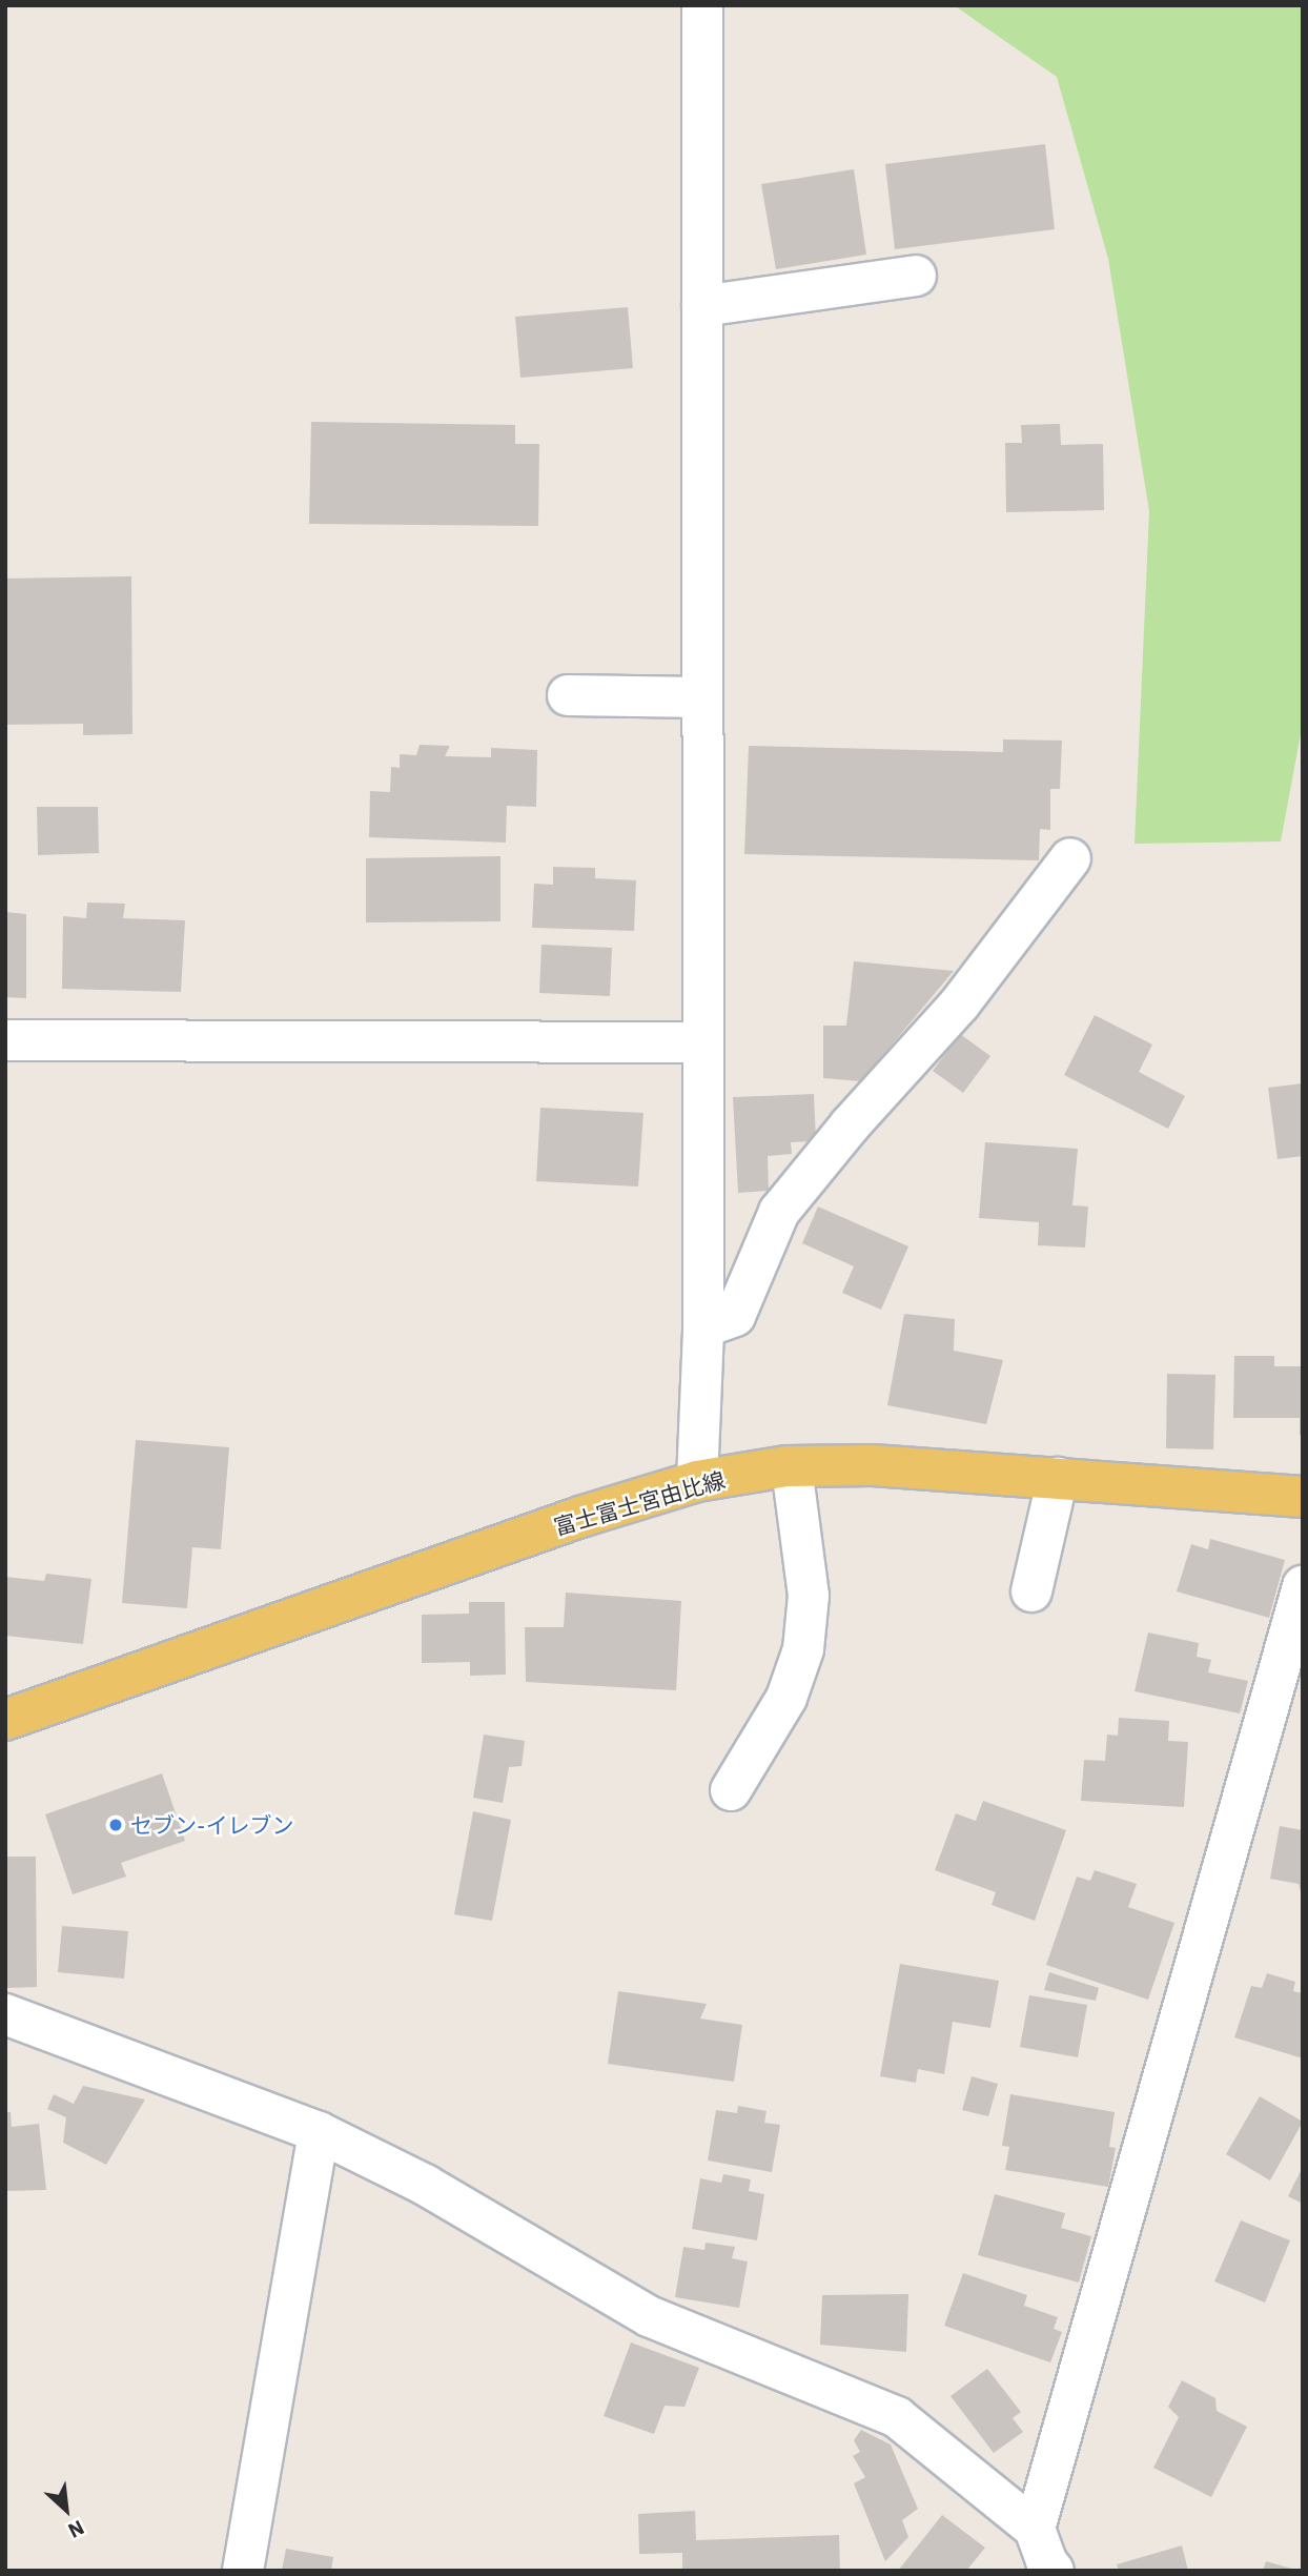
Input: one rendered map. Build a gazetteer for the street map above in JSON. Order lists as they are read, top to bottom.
{
  "streets": {
    "main road": ["富士富士宮由比線"]
  },
  "places": ["セブン-イレブン"],
  "north": "bottom right"
}
